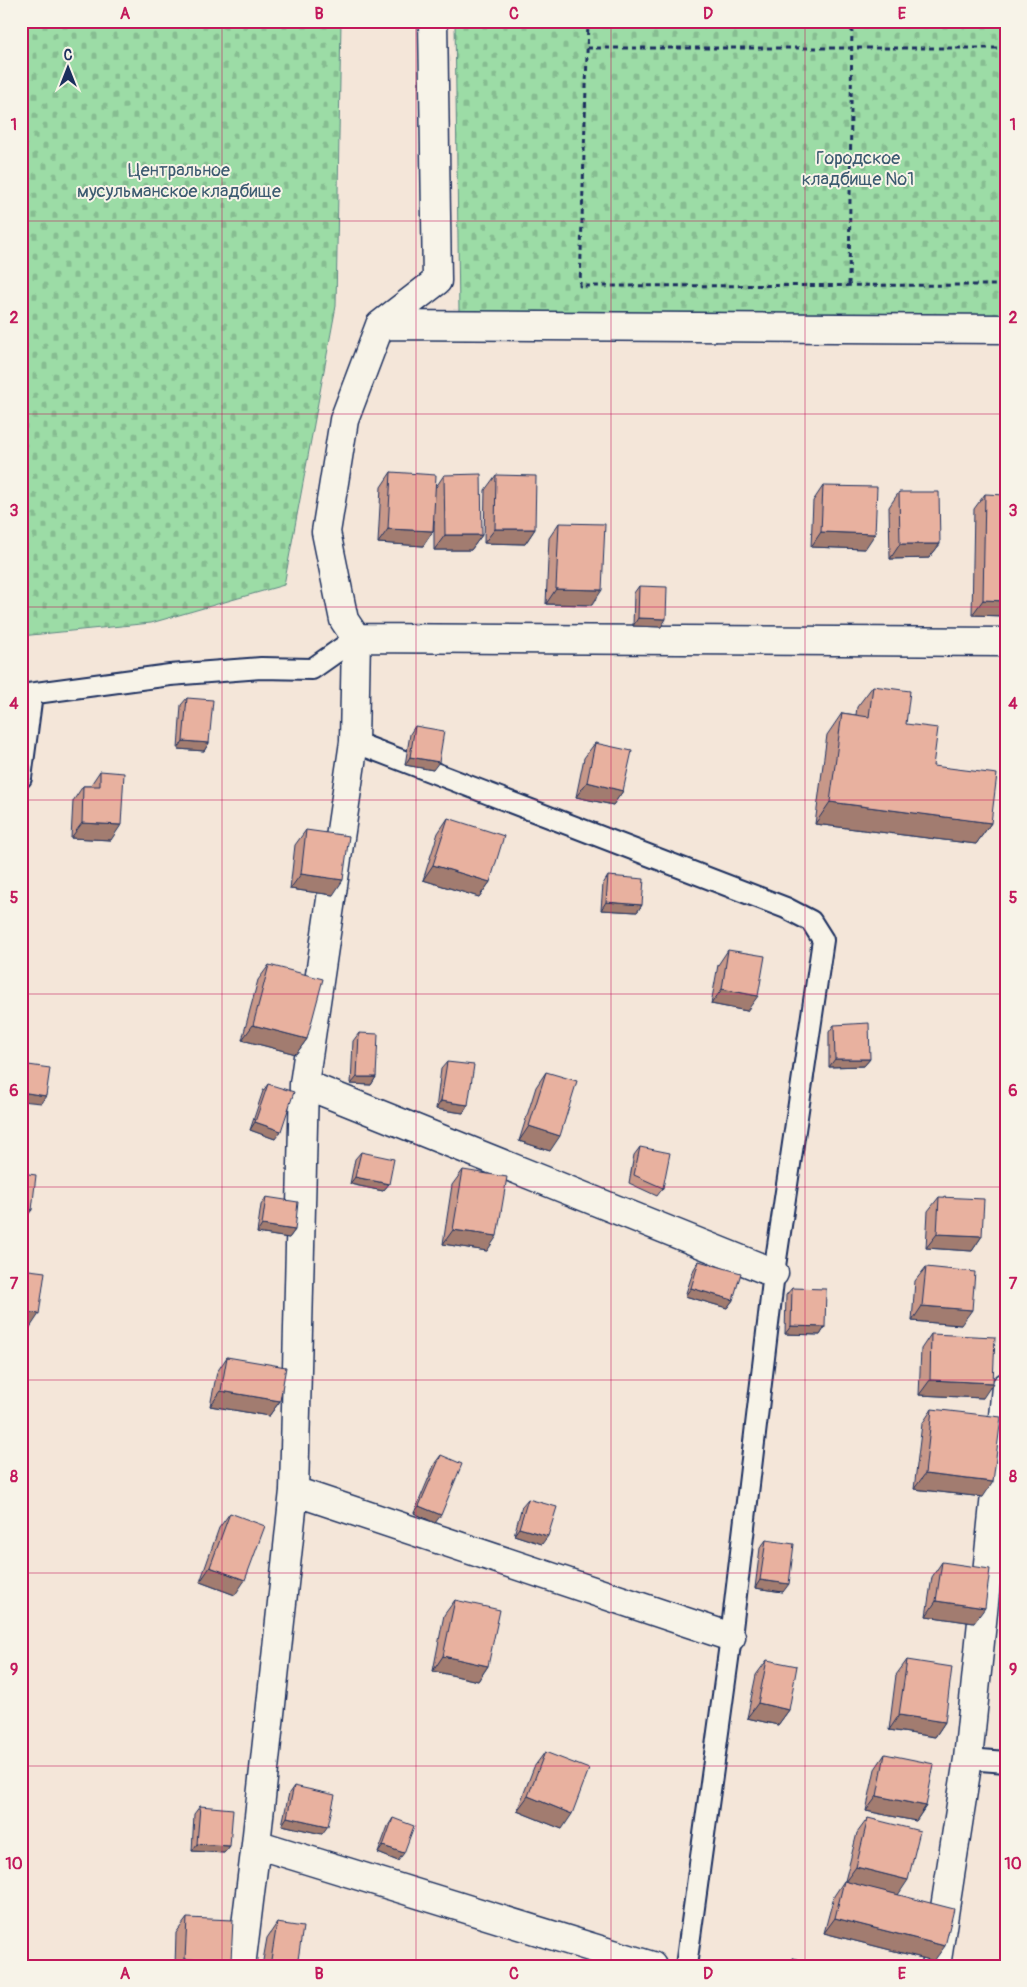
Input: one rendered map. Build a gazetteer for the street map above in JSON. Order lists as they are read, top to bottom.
{
  "parks": ["Городское кладбище №1", "Центральное мусульманское кладбище"],
  "north": "top",
  "grid": {
    "columns": [
      "A",
      "B",
      "C",
      "D",
      "E"
    ],
    "rows": [
      "1",
      "2",
      "3",
      "4",
      "5",
      "6",
      "7",
      "8",
      "9",
      "10"
    ]
  }
}
